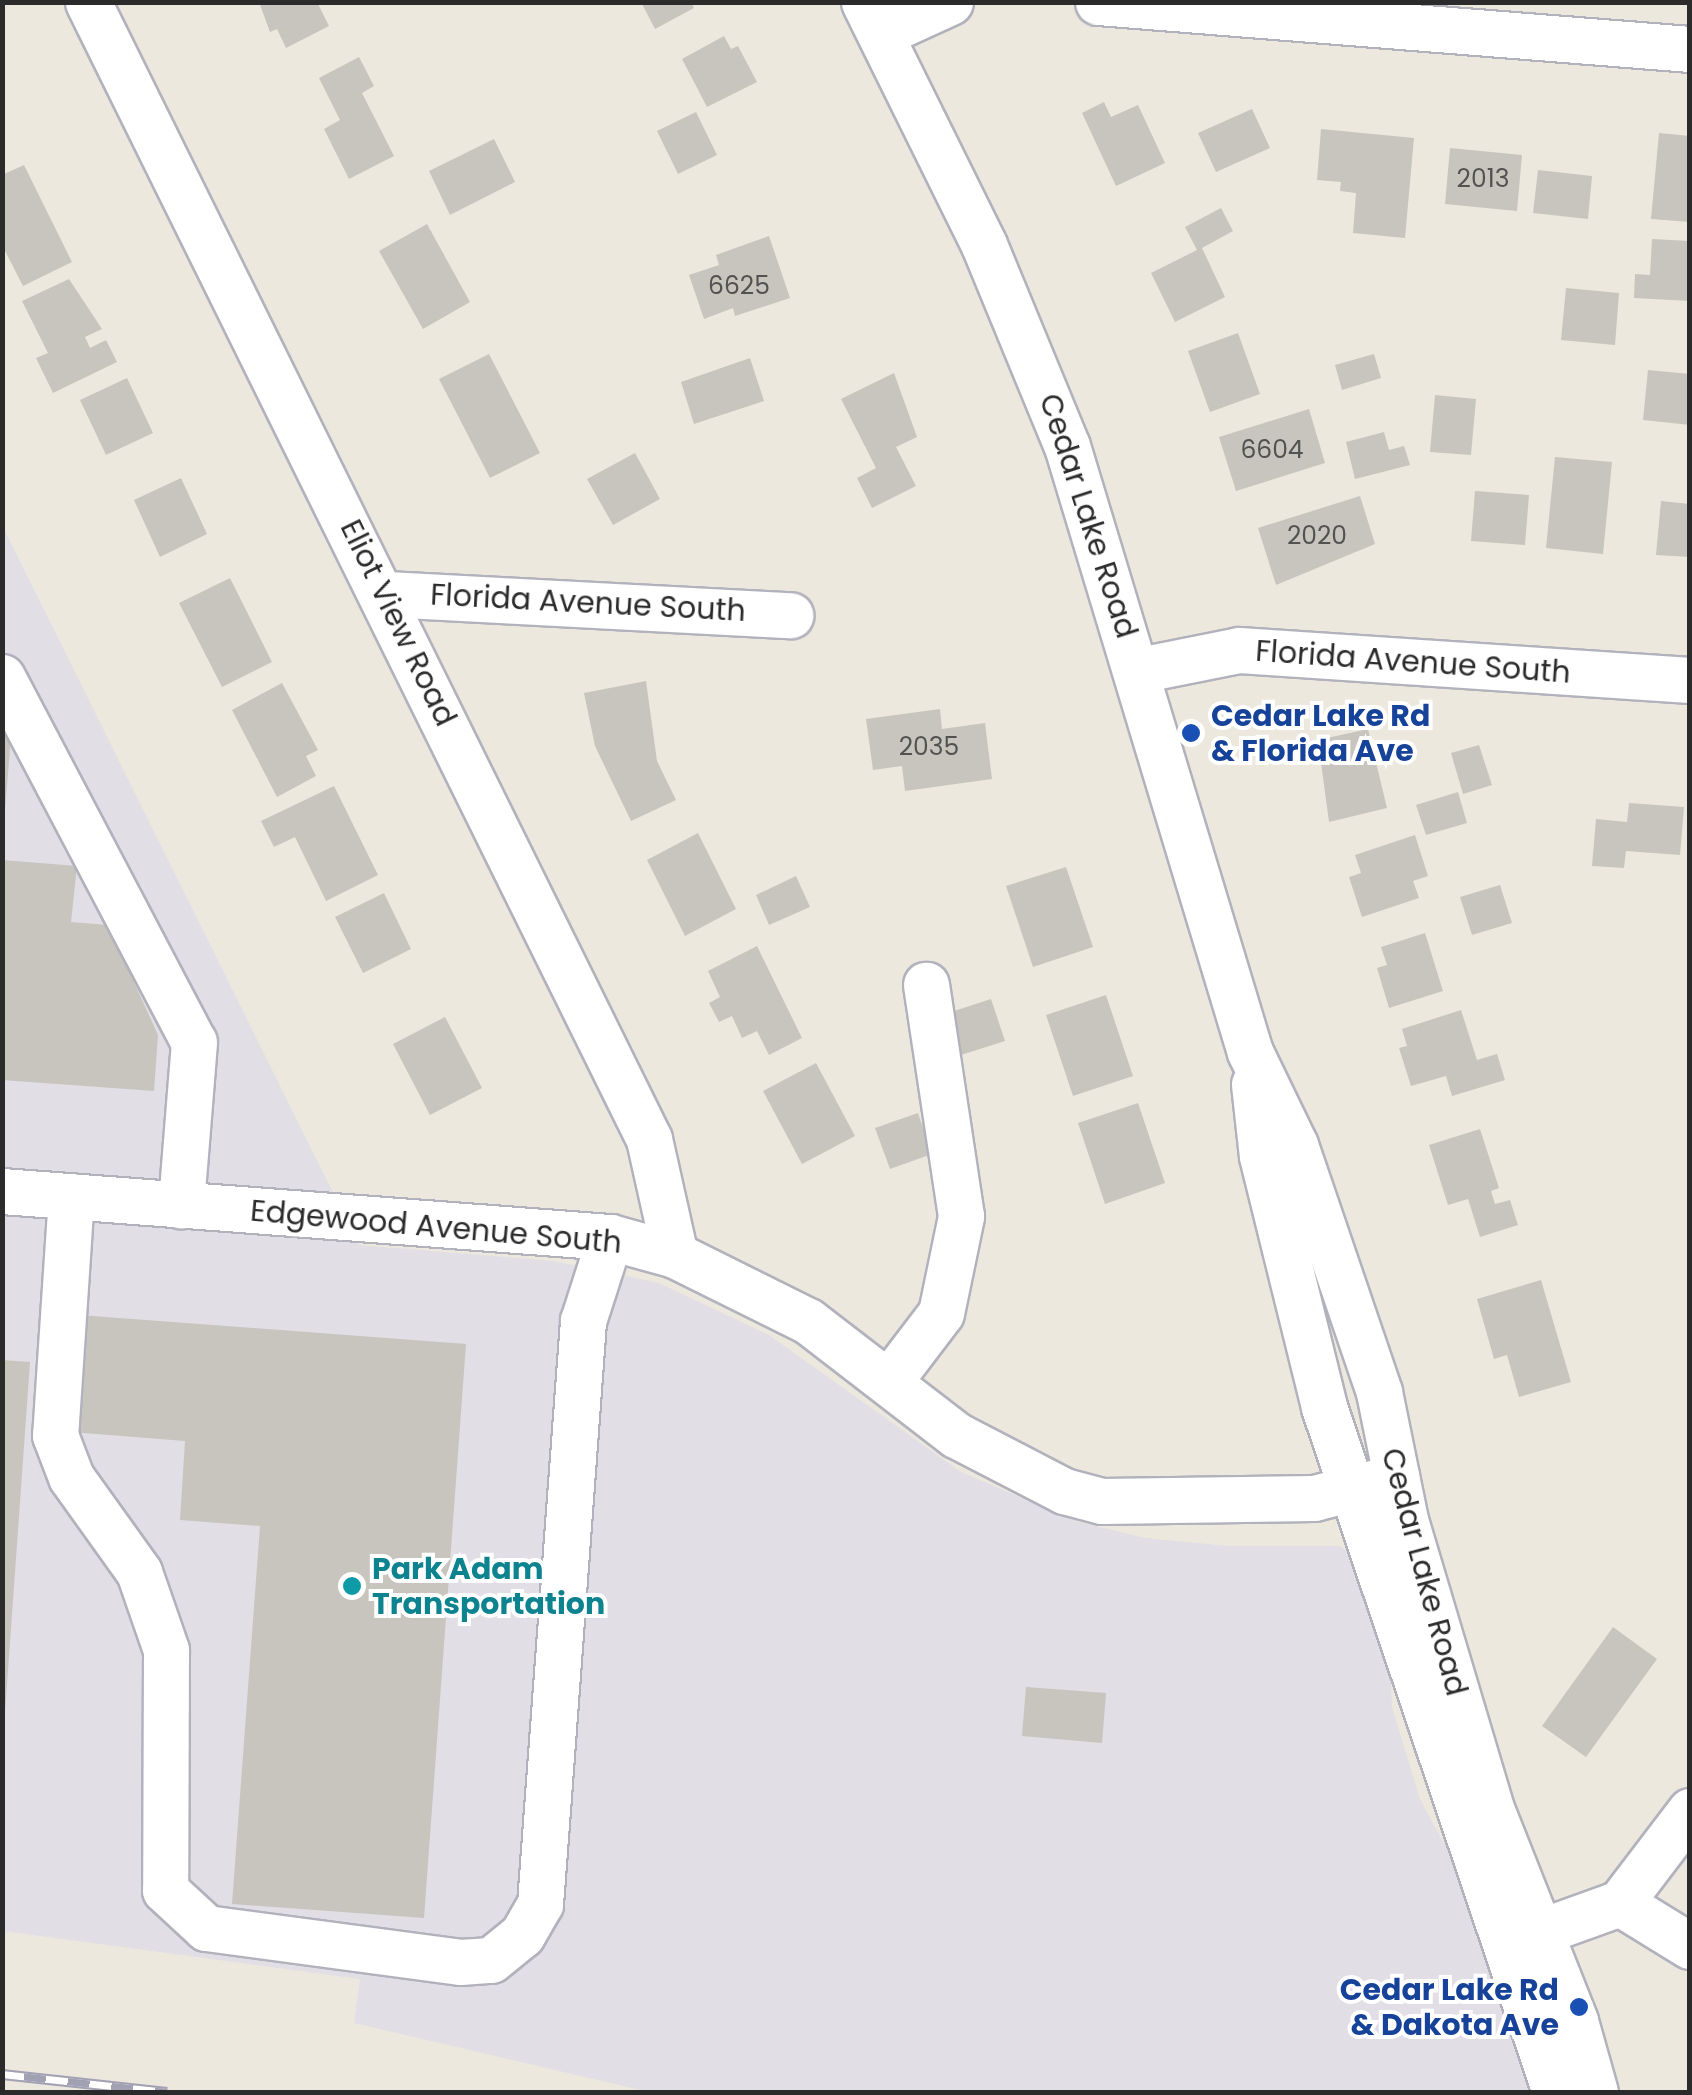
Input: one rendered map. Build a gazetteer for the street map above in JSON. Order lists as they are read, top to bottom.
{
  "streets": {
    "street": [
      "Cedar Lake Road",
      "Florida Avenue South",
      "Eliot View Road",
      "Edgewood Avenue South"
    ]
  },
  "crossings": [
    ["Cedar Lake Road", "Florida Avenue South"],
    ["Cedar Lake Road", "Edgewood Avenue South"],
    ["Florida Avenue South", "Eliot View Road"],
    ["Eliot View Road", "Edgewood Avenue South"]
  ],
  "places": ["Cedar Lake Rd & Florida Ave", "Park Adam Transportation", "Cedar Lake Rd & Dakota Ave"],
  "house_numbers": [
    "2013",
    "6625",
    "6604",
    "2020",
    "2035"
  ]
}
